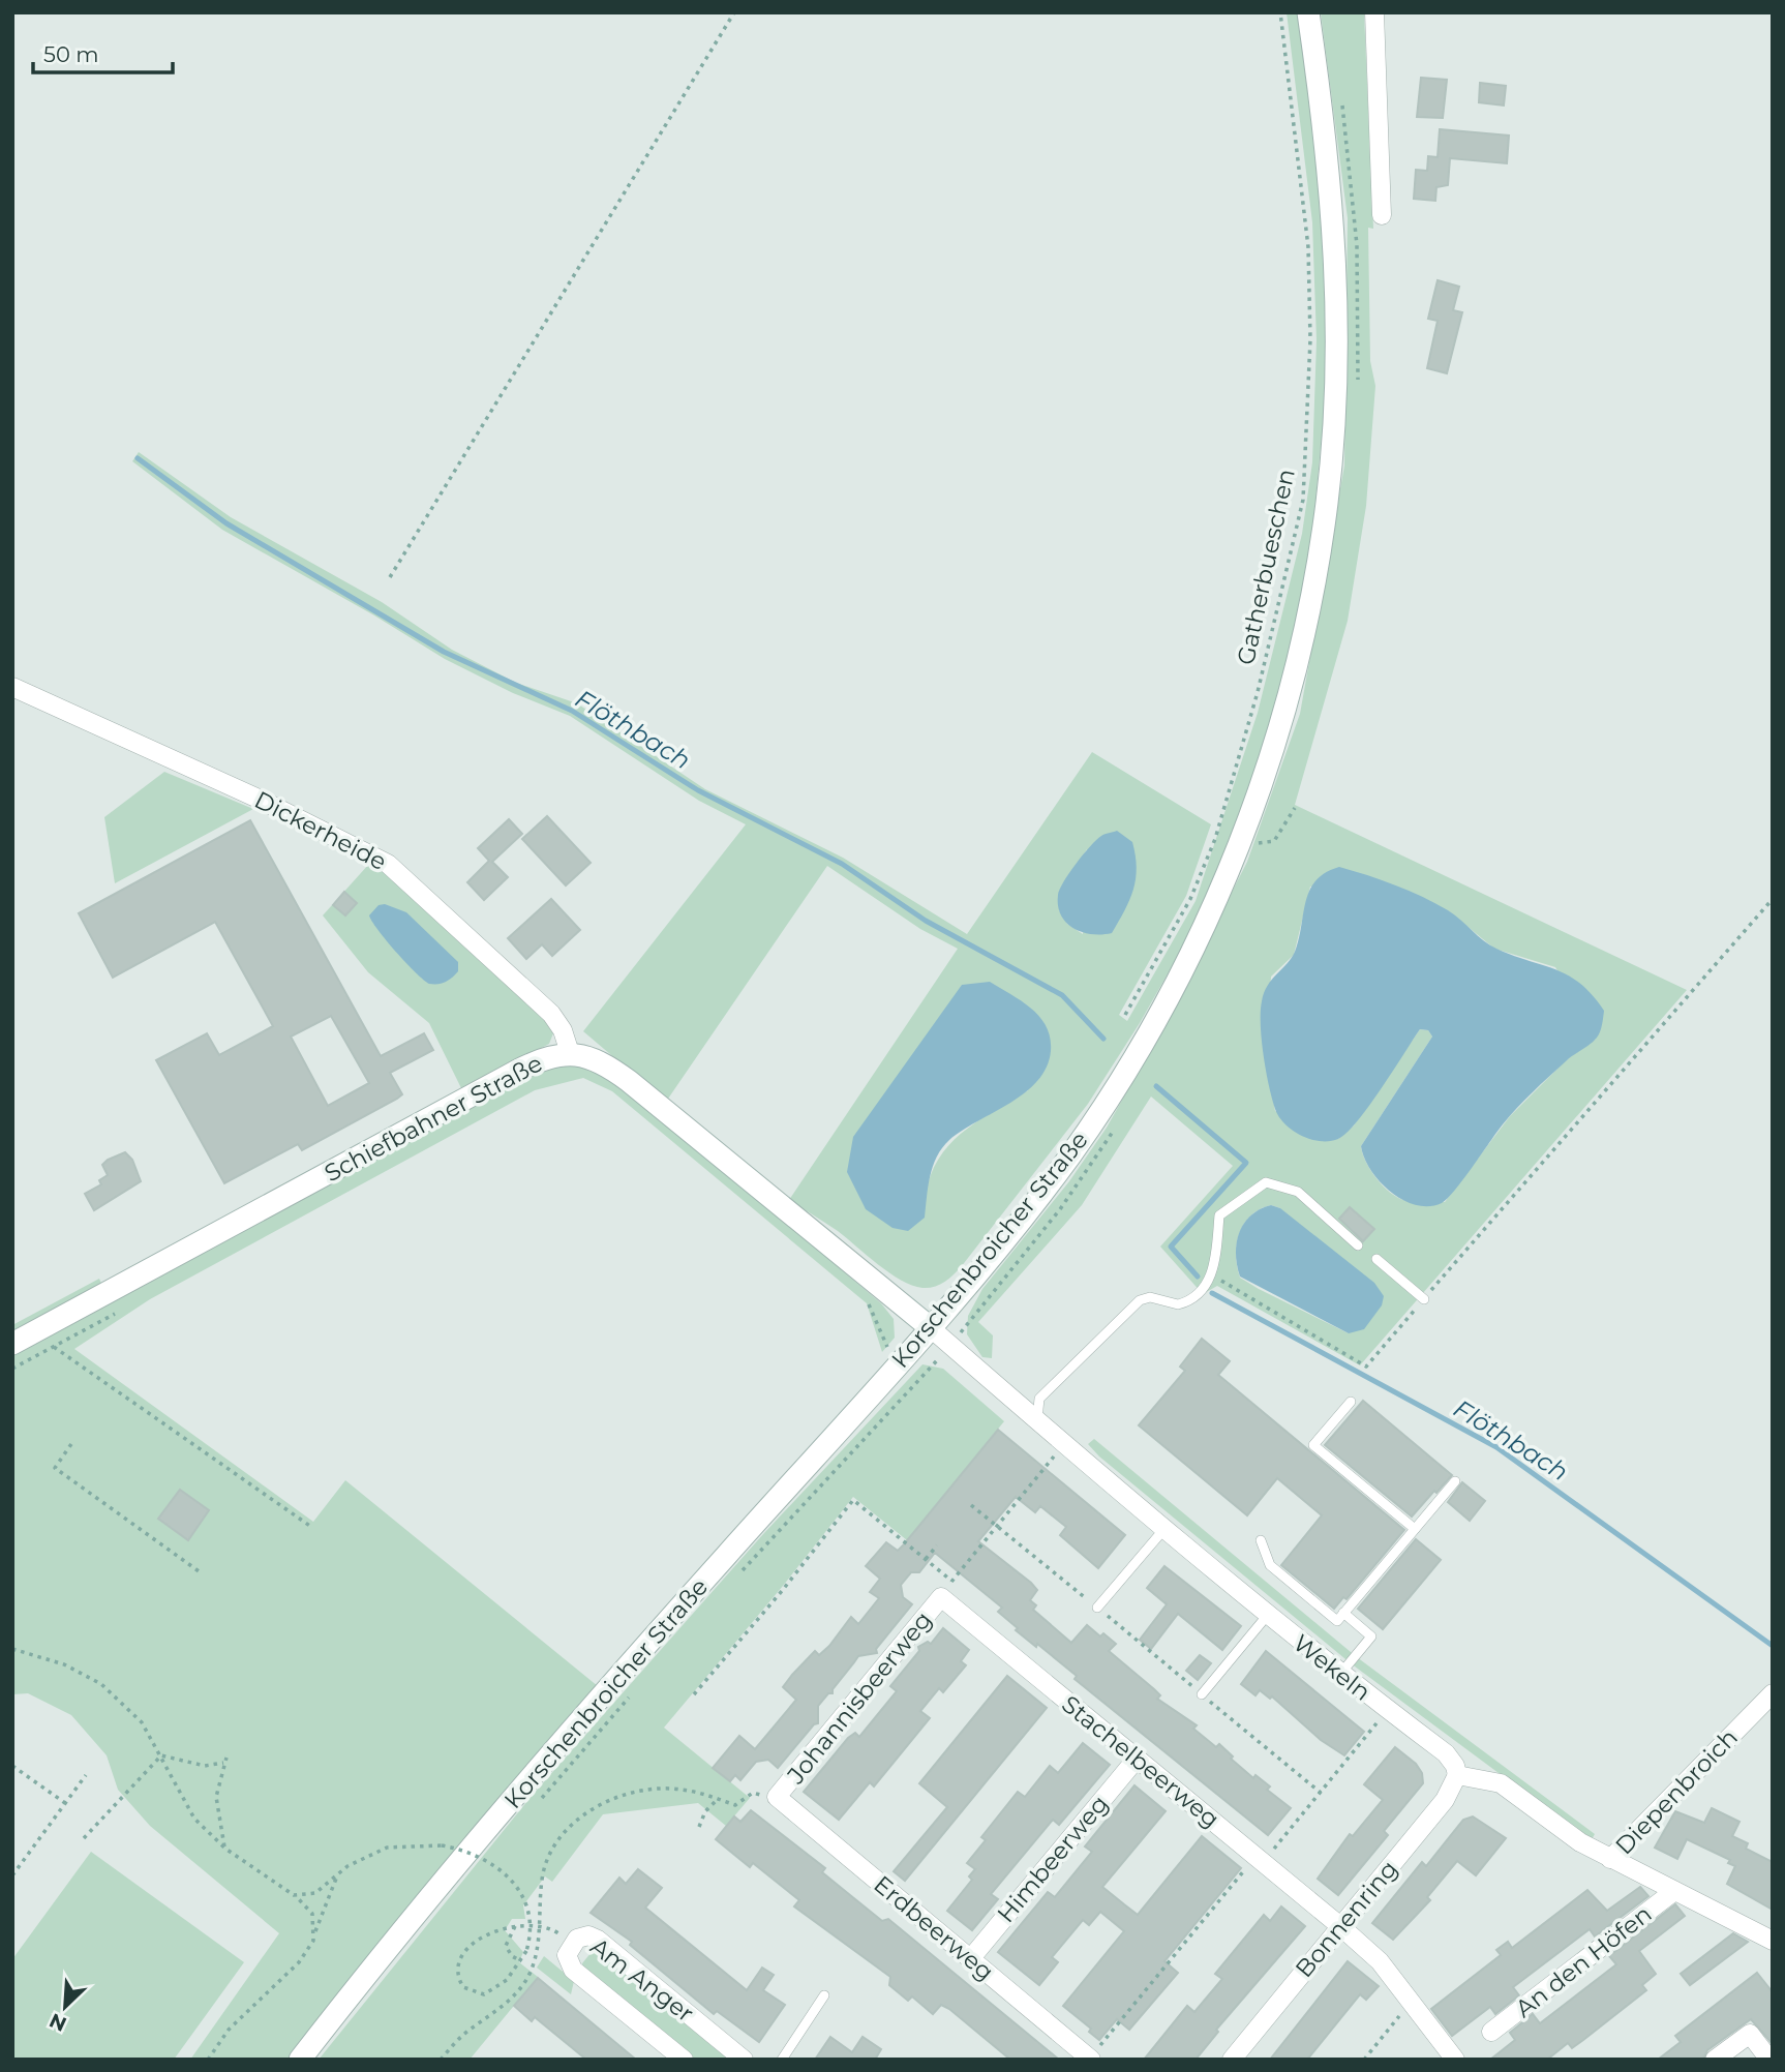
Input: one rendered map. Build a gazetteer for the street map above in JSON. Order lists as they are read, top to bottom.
{
  "streets": {
    "main road": ["Schiefbahner Straße", "Korschenbroicher Straße"],
    "street": [
      "Dickerheide",
      "Wekeln",
      "Johannisbeerweg",
      "Stachelbeerweg",
      "Diepenbroich",
      "Himbeerweg",
      "Bonnenring",
      "Erdbeerweg",
      "An den Höfen",
      "Am Anger"
    ],
    "path": ["Gatherbueschen"]
  },
  "crossings": [
    ["Dickerheide", "Schiefbahner Straße"],
    ["Schiefbahner Straße", "Korschenbroicher Straße"],
    ["Schiefbahner Straße", "Wekeln"],
    ["Korschenbroicher Straße", "Wekeln"],
    ["Wekeln", "Bonnenring"],
    ["Johannisbeerweg", "Stachelbeerweg"],
    ["Johannisbeerweg", "Erdbeerweg"],
    ["Stachelbeerweg", "Himbeerweg"],
    ["Stachelbeerweg", "Bonnenring"],
    ["Himbeerweg", "Erdbeerweg"]
  ],
  "water": ["Flöthbach"],
  "scale_bar": "50 m",
  "north": "bottom left"
}
